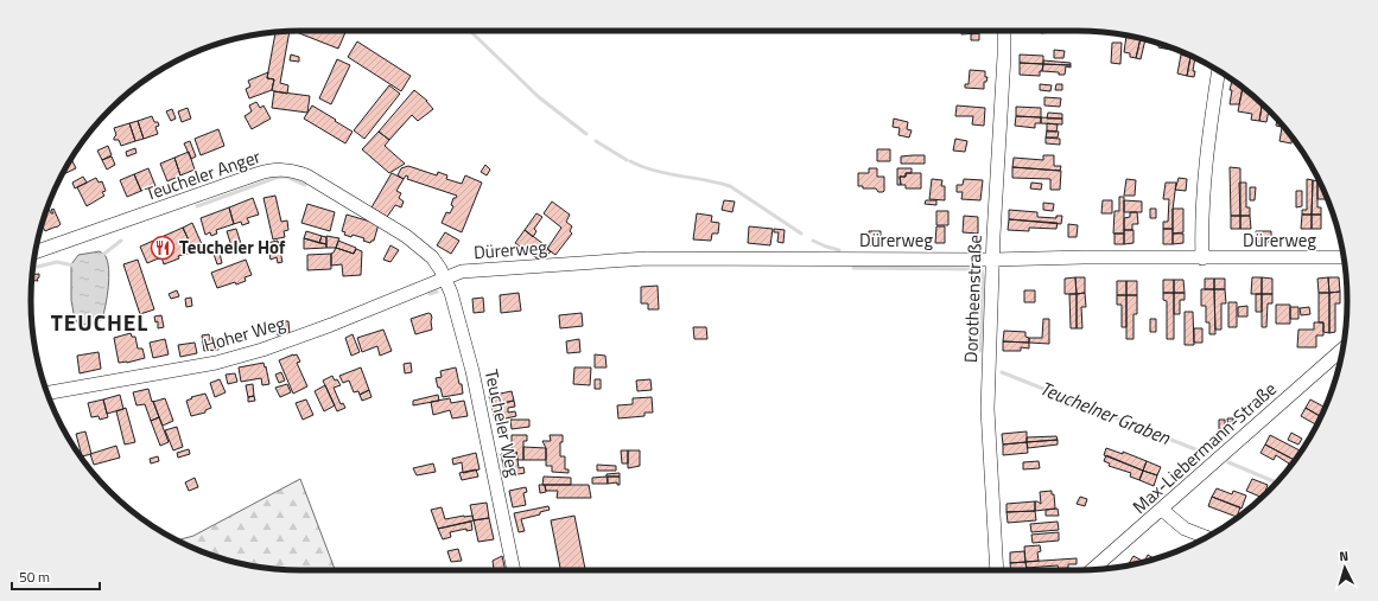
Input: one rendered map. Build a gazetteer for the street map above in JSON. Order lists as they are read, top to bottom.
{
  "streets": {
    "street": [
      "Teucheler Anger",
      "Dürerweg",
      "Dorotheenstraße",
      "Hoher Weg",
      "Teucheler Weg",
      "Max-Liebermann-Straße"
    ]
  },
  "crossings": [
    ["Teucheler Anger", "Dürerweg"],
    ["Teucheler Anger", "Hoher Weg"],
    ["Teucheler Anger", "Teucheler Weg"],
    ["Dürerweg", "Dorotheenstraße"],
    ["Dürerweg", "Hoher Weg"],
    ["Dürerweg", "Teucheler Weg"],
    ["Hoher Weg", "Teucheler Weg"]
  ],
  "districts": ["TEUCHEL"],
  "water": ["Teuchelner Graben"],
  "places": {
    "restaurant": ["Teucheler Hof"]
  },
  "scale_bar": "50 m",
  "north": "top"
}
